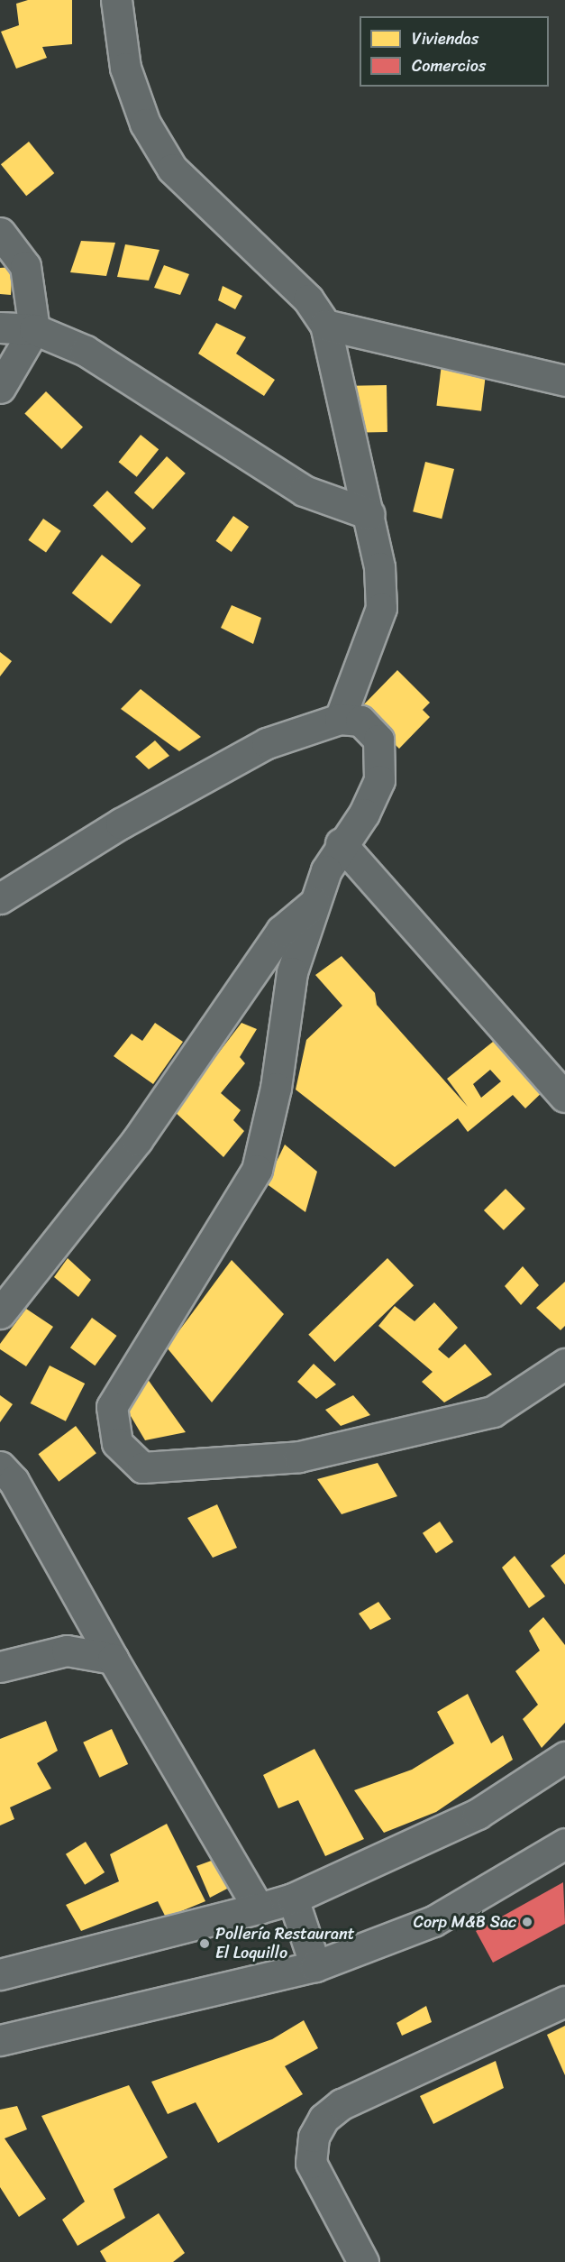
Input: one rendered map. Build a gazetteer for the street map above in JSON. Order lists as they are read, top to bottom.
{
  "places": ["Corp M&B Sac", "Pollería Restaurant El Loquillo"],
  "legend": ["Viviendas", "Comercios"]
}
